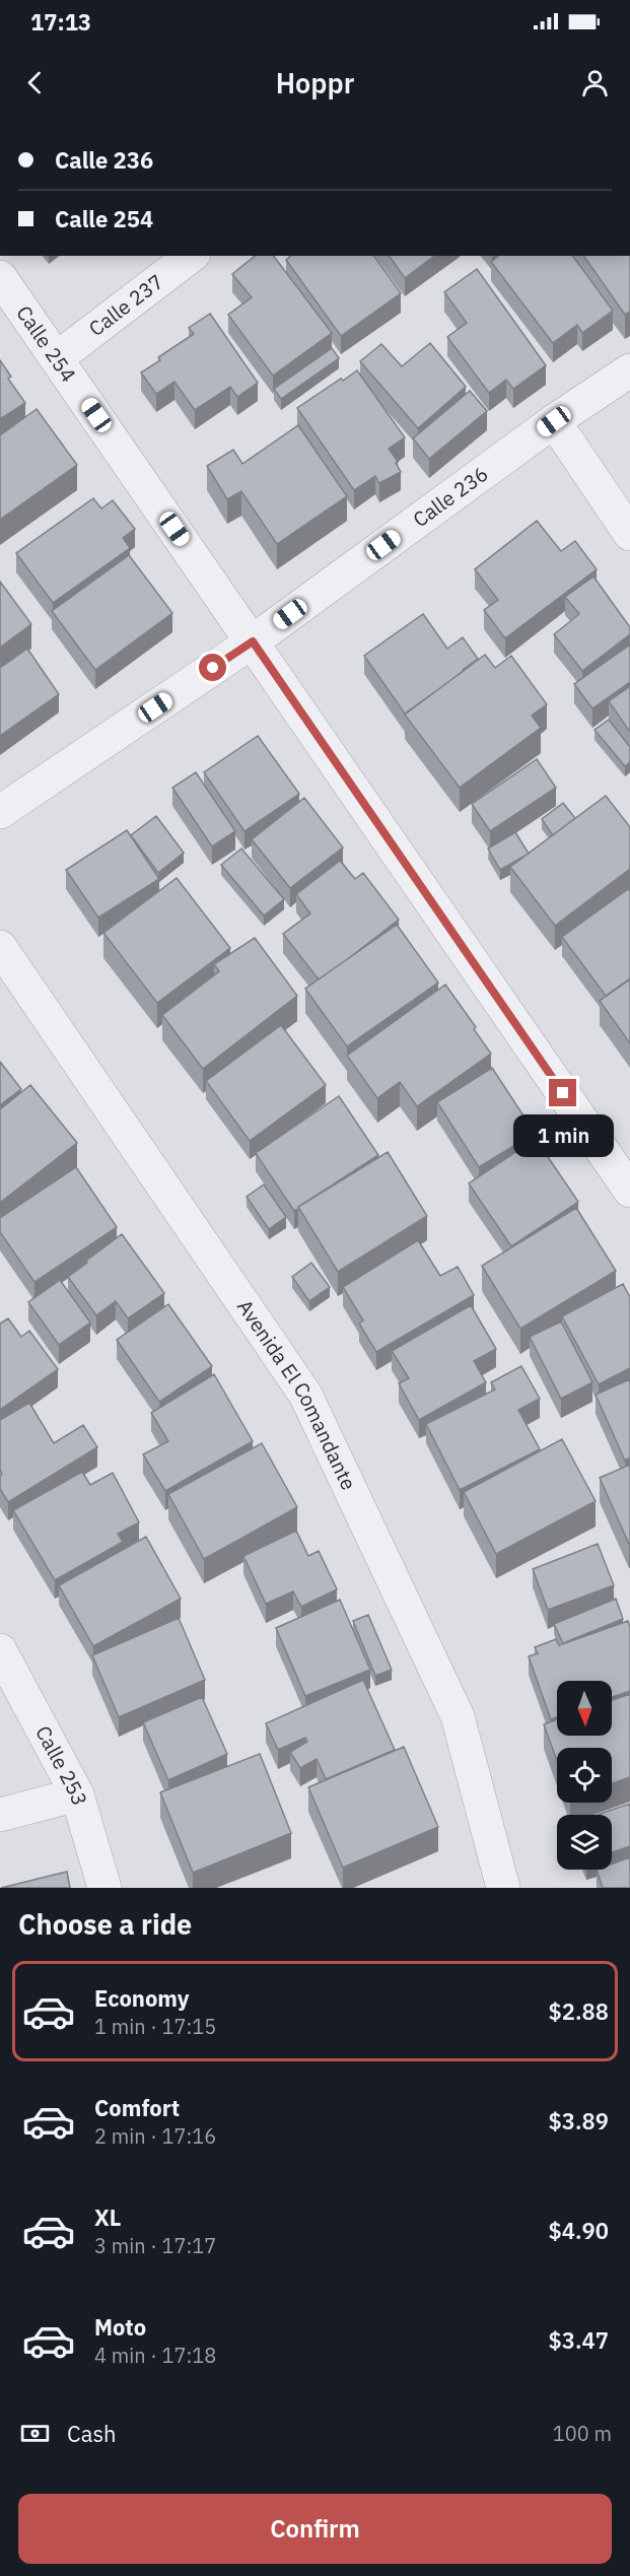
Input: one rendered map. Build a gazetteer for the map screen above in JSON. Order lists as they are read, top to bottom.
{
  "streets": {
    "street": [
      "Calle 237",
      "Calle 254",
      "Calle 236",
      "Avenida El Comandante",
      "Calle 253"
    ]
  },
  "crossings": [
    ["Calle 237", "Calle 254"],
    ["Calle 254", "Calle 236"]
  ],
  "north": "bottom",
  "page": {
    "status": "17:13",
    "header": "Hoppr",
    "banner": ["Calle 236", "Calle 254"],
    "bubble": "1 min",
    "heading": "Choose a ride",
    "list": [
      {
        "name": "Economy",
        "note": "1 min · 17:15",
        "value": "$2.88"
      },
      {
        "name": "Comfort",
        "note": "2 min · 17:16",
        "value": "$3.89"
      },
      {
        "name": "XL",
        "note": "3 min · 17:17",
        "value": "$4.90"
      },
      {
        "name": "Moto",
        "note": "4 min · 17:18",
        "value": "$3.47"
      }
    ],
    "pay": ["Cash", "100 m"],
    "buttons": "Confirm"
  }
}
